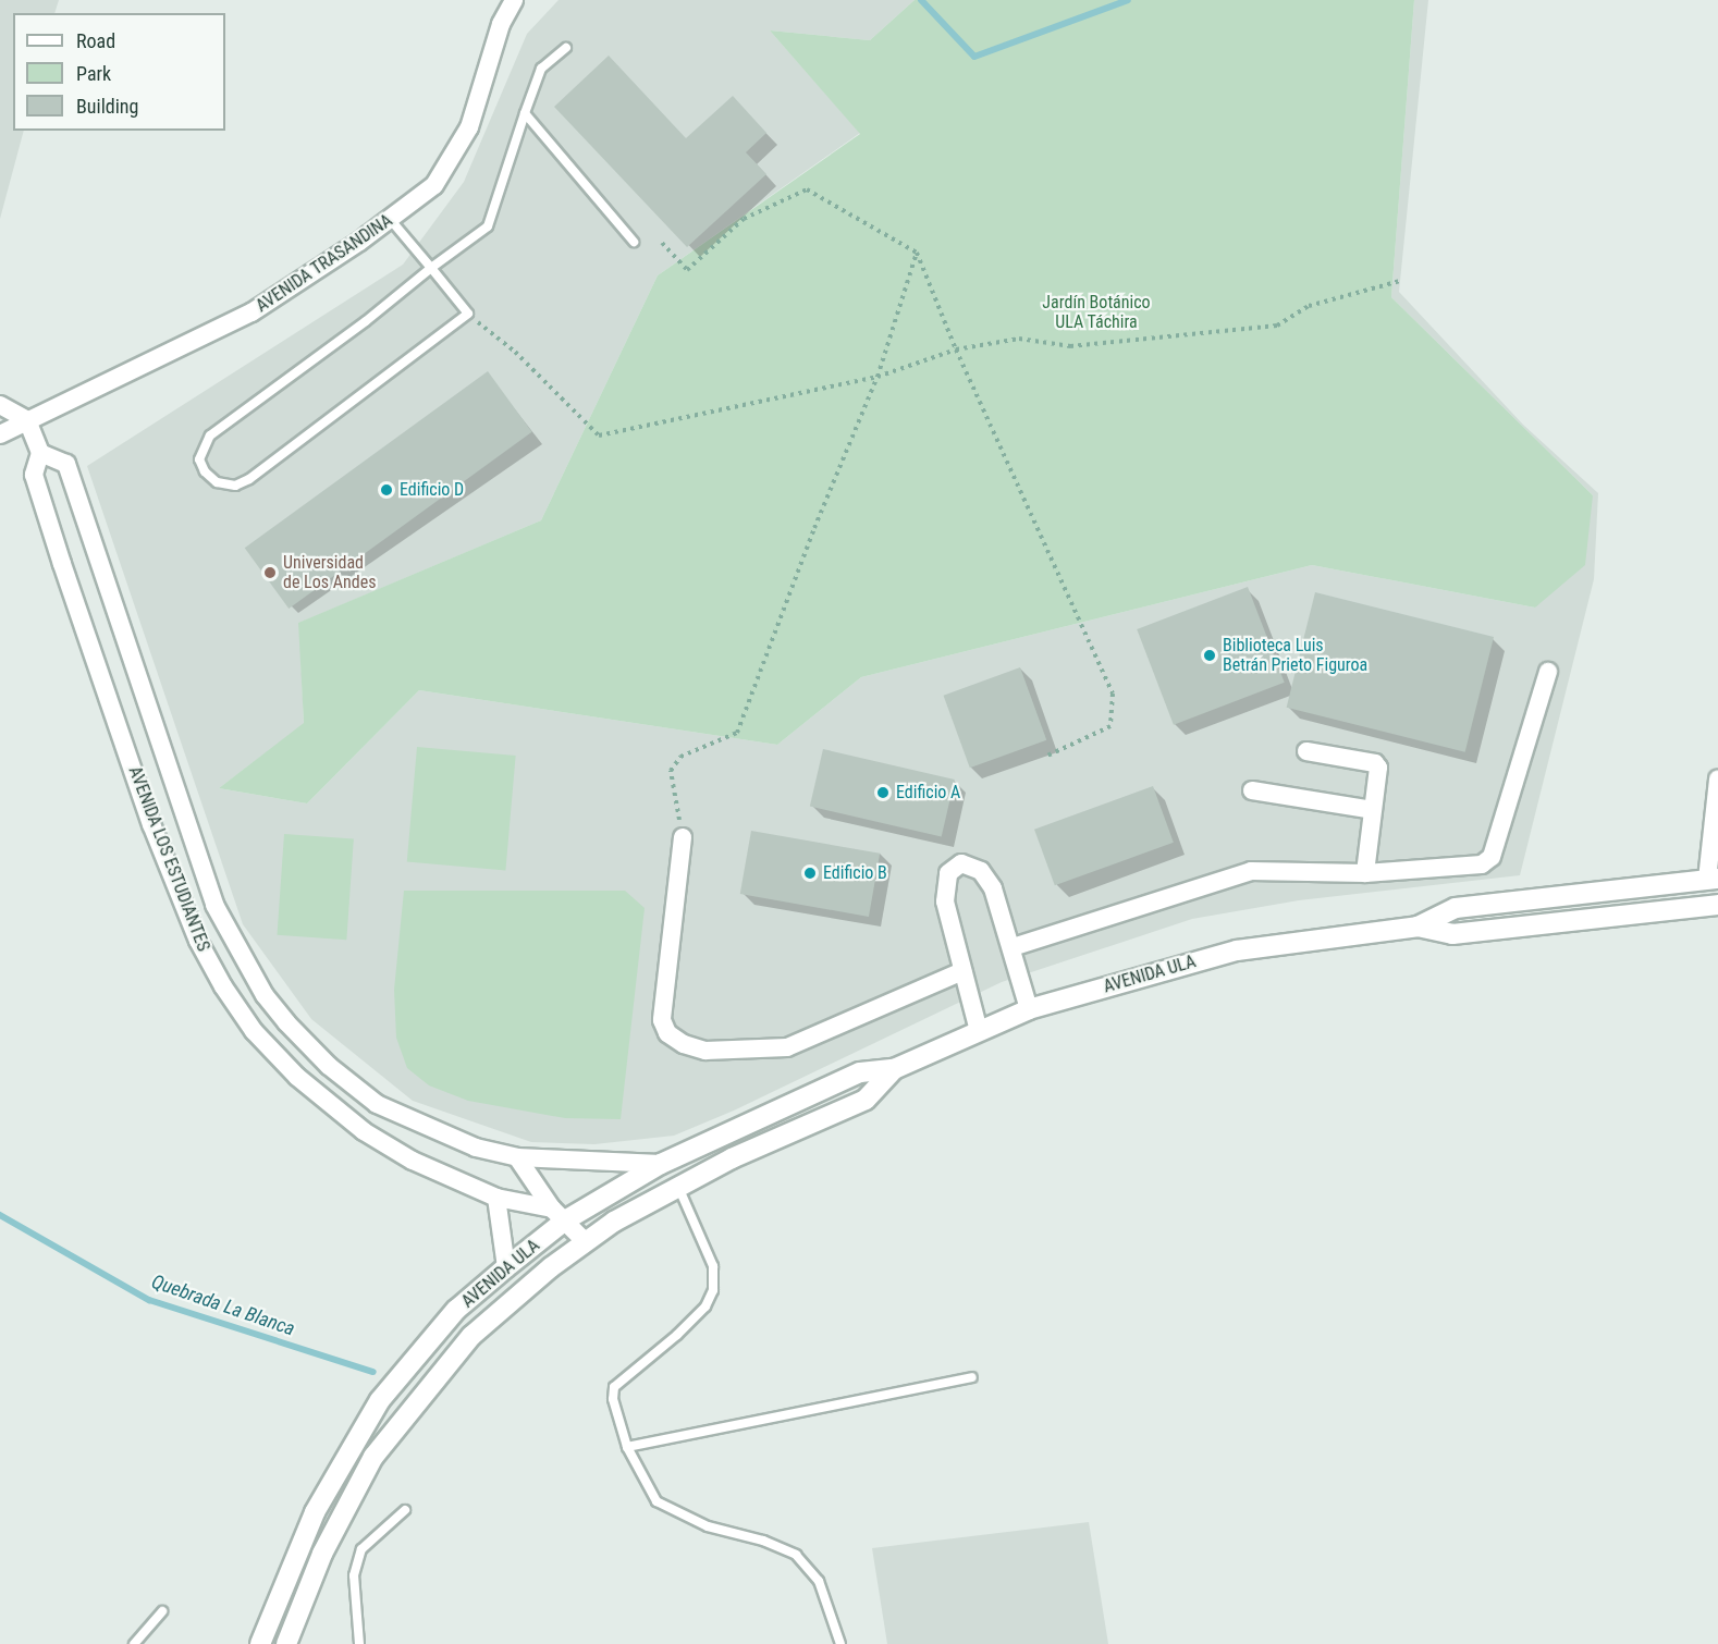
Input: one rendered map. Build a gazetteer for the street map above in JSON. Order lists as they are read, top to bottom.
{
  "streets": {
    "street": ["AVENIDA TRASANDINA", "AVENIDA LOS ESTUDIANTES", "AVENIDA ULA"]
  },
  "crossings": [
    ["AVENIDA TRASANDINA", "AVENIDA LOS ESTUDIANTES"],
    ["AVENIDA LOS ESTUDIANTES", "AVENIDA ULA"]
  ],
  "water": ["Quebrada La Blanca"],
  "parks": ["Jardín Botánico ULA Táchira"],
  "places": [
    "Edificio D",
    "Universidad de Los Andes",
    "Biblioteca Luis Betrán Prieto Figuroa",
    "Edificio A",
    "Edificio B"
  ],
  "legend": ["Road", "Park", "Building"]
}
